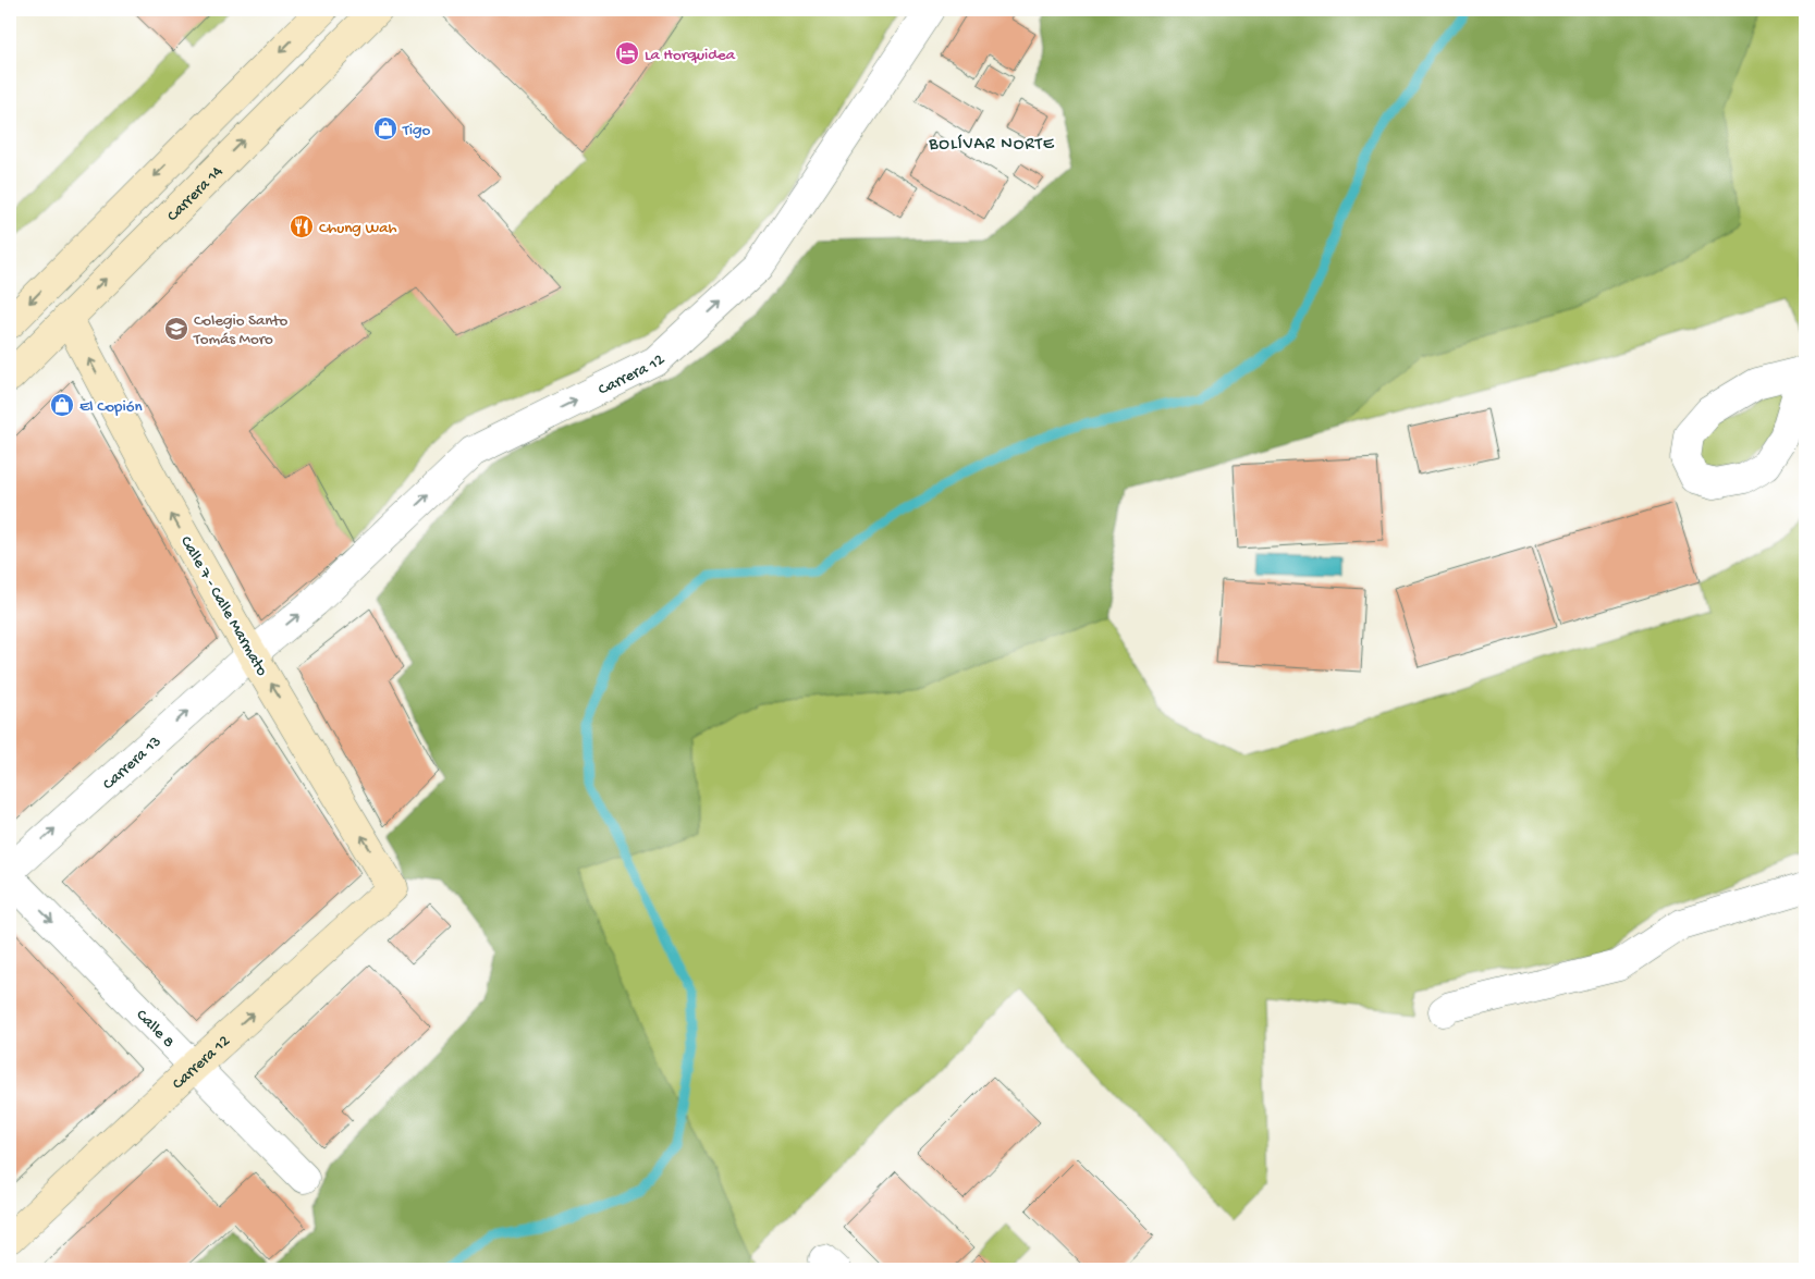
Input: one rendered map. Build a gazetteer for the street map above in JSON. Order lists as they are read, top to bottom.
{
  "streets": {
    "main road": ["Carrera 14", "Carrera 12", "Calle 7 - Calle Marmato"],
    "street": ["Carrera 13", "Calle 8"]
  },
  "crossings": [
    ["Carrera 14", "Calle 7 - Calle Marmato"],
    ["Carrera 12", "Calle 7 - Calle Marmato"],
    ["Carrera 12", "Carrera 13"],
    ["Carrera 12", "Calle 8"],
    ["Calle 7 - Calle Marmato", "Carrera 13"]
  ],
  "one_way": [
    "Carrera 12",
    "Calle 7 - Calle Marmato",
    "Carrera 13",
    "Calle 8"
  ],
  "districts": ["BOLÍVAR NORTE"],
  "places": {
    "hotel": ["La Horquidea"],
    "shop": ["Tigo", "El Copión"],
    "restaurant": ["Chung Wah"],
    "school or university": ["Colegio Santo Tomás Moro"]
  }
}
